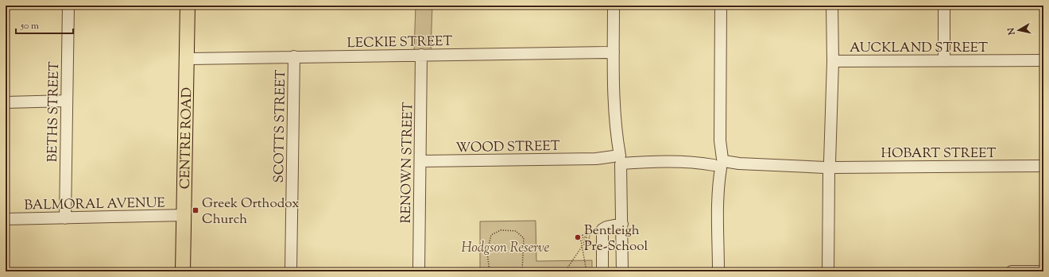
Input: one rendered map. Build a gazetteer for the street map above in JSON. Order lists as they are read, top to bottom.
{
  "streets": {
    "main road": ["CENTRE ROAD"],
    "street": [
      "LECKIE STREET",
      "AUCKLAND STREET",
      "BETHS STREET",
      "SCOTTS STREET",
      "WOOD STREET",
      "HOBART STREET",
      "RENOWN STREET",
      "BALMORAL AVENUE"
    ]
  },
  "crossings": [
    ["LECKIE STREET", "SCOTTS STREET"],
    ["LECKIE STREET", "CENTRE ROAD"],
    ["LECKIE STREET", "RENOWN STREET"],
    ["BETHS STREET", "BALMORAL AVENUE"],
    ["CENTRE ROAD", "BALMORAL AVENUE"],
    ["WOOD STREET", "HOBART STREET"],
    ["WOOD STREET", "RENOWN STREET"]
  ],
  "parks": ["Hodgson Reserve"],
  "places": {
    "transit": ["Greek Orthodox Church"],
    "other": ["Bentleigh Pre-School"]
  },
  "scale_bar": "50 m",
  "north": "left"
}
